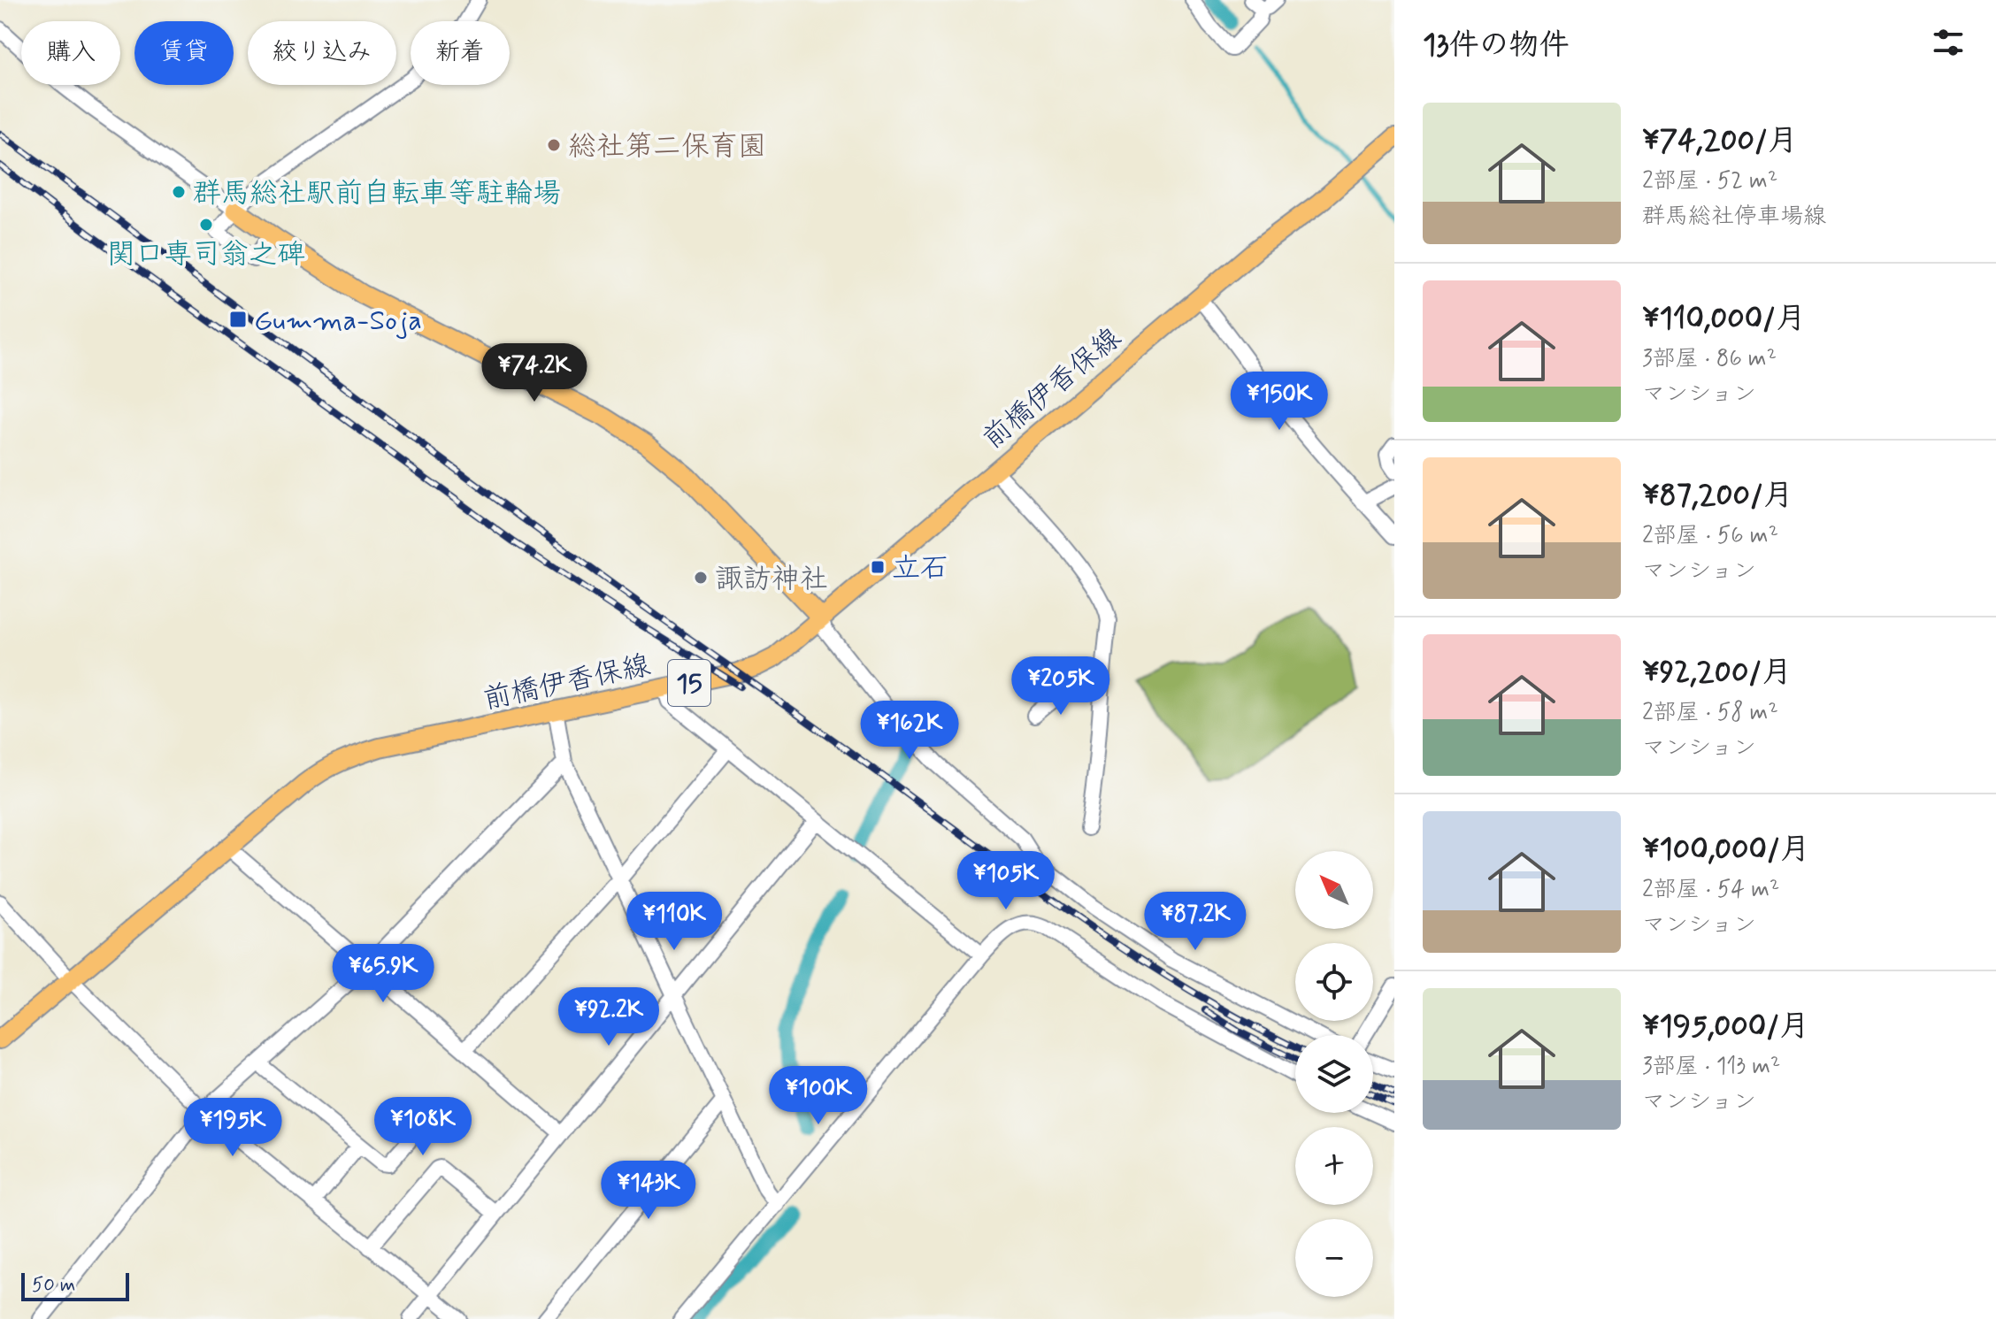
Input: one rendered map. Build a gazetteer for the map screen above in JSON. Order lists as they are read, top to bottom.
{
  "streets": {
    "main road": ["前橋伊香保線", "15"]
  },
  "places": {
    "other": [
      "総社第二保育園",
      "群馬総社駅前自転車等駐輪場",
      "関口専司翁之碑",
      "諏訪神社"
    ],
    "transit": ["Gumma-Soja", "立石"]
  },
  "scale_bar": "50 m",
  "north": "top left",
  "page": {
    "heading": "13件の物件",
    "chip": [
      "購入",
      "賃貸",
      "絞り込み",
      "新着"
    ],
    "list": [
      {
        "name": "¥74,200/月",
        "note": "2部屋 · 52 m² · 群馬総社停車場線"
      },
      {
        "name": "¥110,000/月",
        "note": "3部屋 · 86 m² · マンション"
      },
      {
        "name": "¥87,200/月",
        "note": "2部屋 · 56 m² · マンション"
      },
      {
        "name": "¥92,200/月",
        "note": "2部屋 · 58 m² · マンション"
      },
      {
        "name": "¥100,000/月",
        "note": "2部屋 · 54 m² · マンション"
      },
      {
        "name": "¥195,000/月",
        "note": "3部屋 · 113 m² · マンション"
      }
    ],
    "price": [
      "¥74.2K",
      "¥150K",
      "¥205K",
      "¥162K",
      "¥105K",
      "¥110K",
      "¥87.2K",
      "¥65.9K",
      "¥92.2K",
      "¥100K",
      "¥108K",
      "¥195K",
      "¥143K"
    ],
    "map_buttons": ["+", "−"],
    "scale": "50 m"
  }
}
